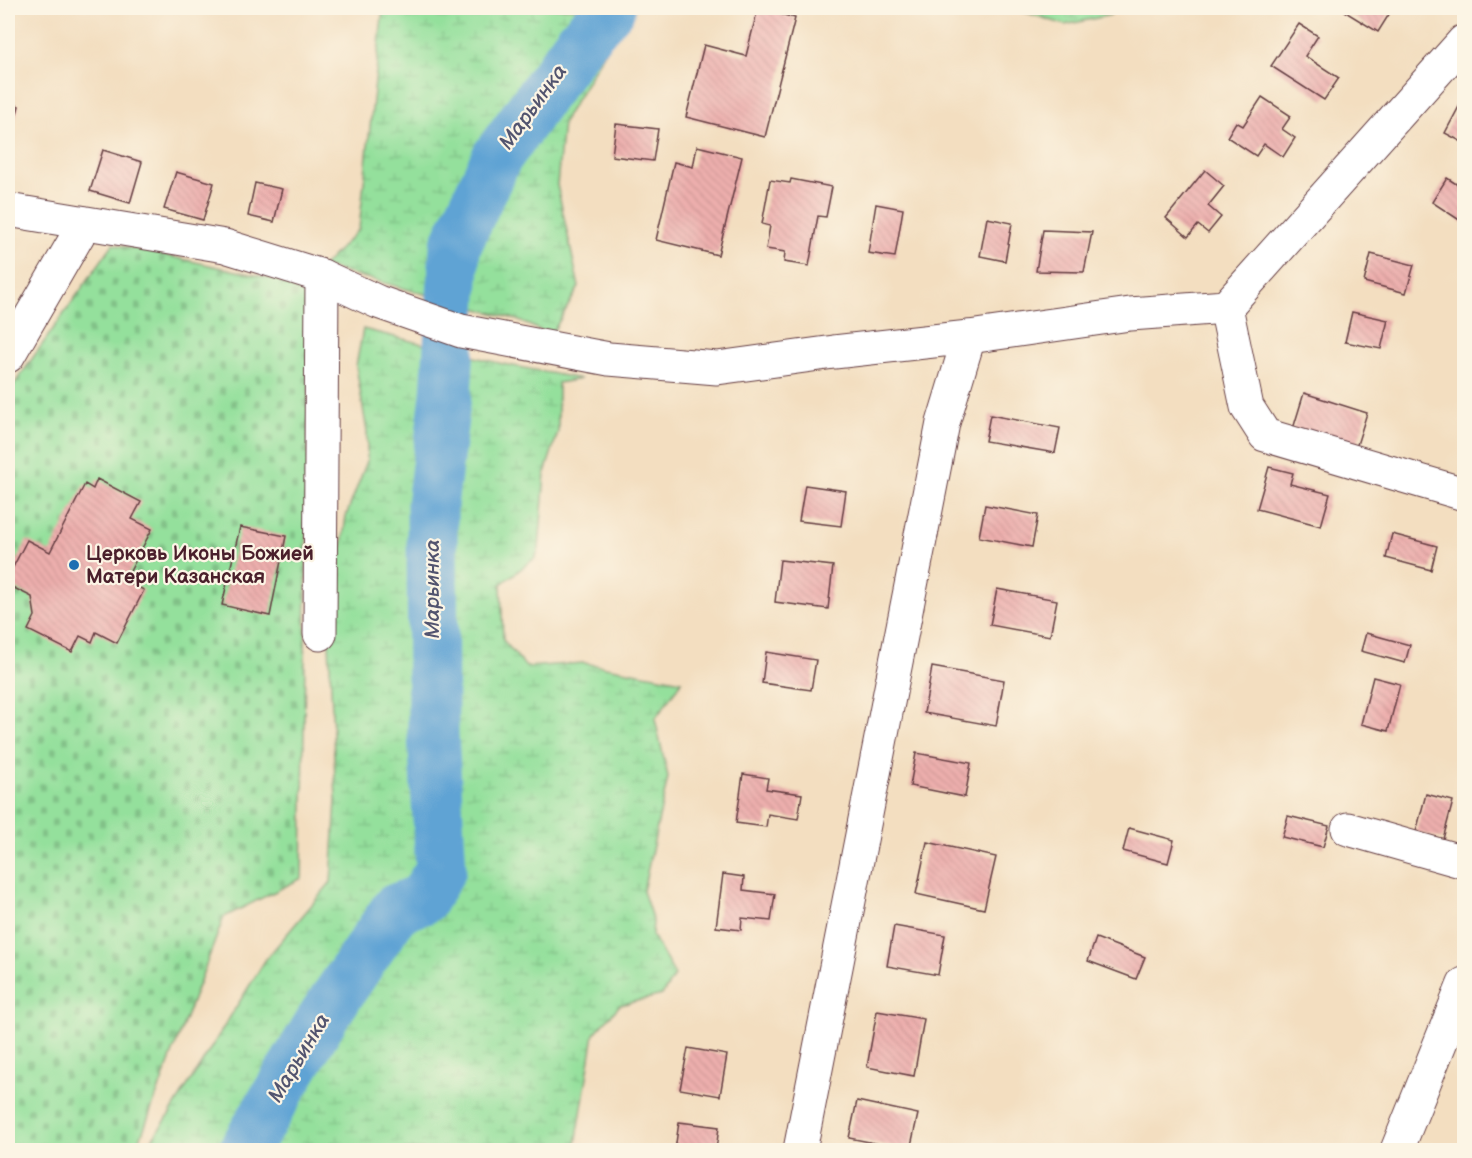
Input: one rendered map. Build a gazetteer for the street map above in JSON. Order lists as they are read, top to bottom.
{
  "water": ["Марьинка"],
  "places": ["Церковь Иконы Божией Матери Казанская"]
}
